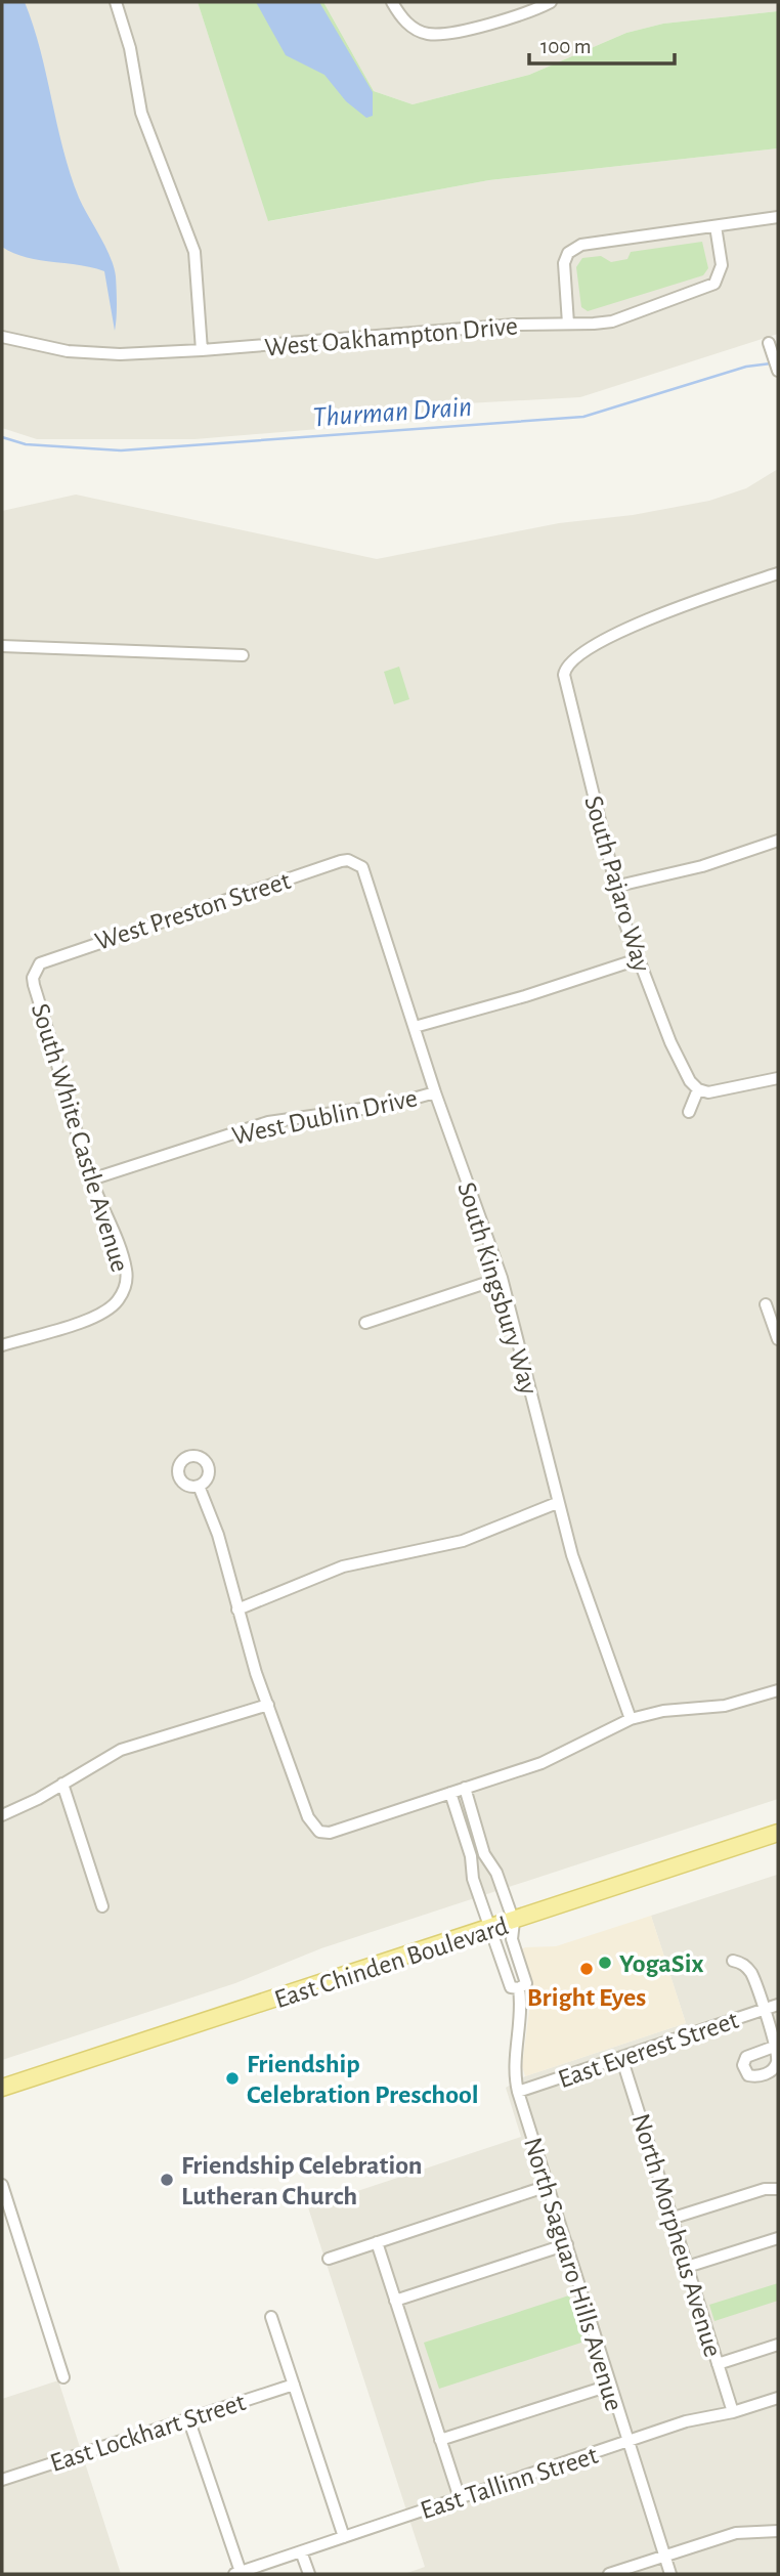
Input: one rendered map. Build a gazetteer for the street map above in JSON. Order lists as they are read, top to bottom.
{
  "streets": {
    "main road": ["East Chinden Boulevard"],
    "street": [
      "West Oakhampton Drive",
      "South Pajaro Way",
      "West Preston Street",
      "West Dublin Drive",
      "South White Castle Avenue",
      "South Kingsbury Way",
      "East Everest Street",
      "North Morpheus Avenue",
      "North Saguaro Hills Avenue",
      "East Lockhart Street",
      "East Tallinn Street"
    ]
  },
  "crossings": [
    ["West Preston Street", "South White Castle Avenue"],
    ["West Preston Street", "South Kingsbury Way"],
    ["West Dublin Drive", "South White Castle Avenue"],
    ["West Dublin Drive", "South Kingsbury Way"],
    ["East Chinden Boulevard", "North Saguaro Hills Avenue"],
    ["East Everest Street", "North Morpheus Avenue"],
    ["East Everest Street", "North Saguaro Hills Avenue"],
    ["North Morpheus Avenue", "East Tallinn Street"],
    ["North Saguaro Hills Avenue", "East Tallinn Street"]
  ],
  "water": ["Thurman Drain"],
  "places": [
    "YogaSix",
    "Bright Eyes",
    "Friendship Celebration Preschool",
    "Friendship Celebration Lutheran Church"
  ],
  "scale_bar": "100 m"
}
